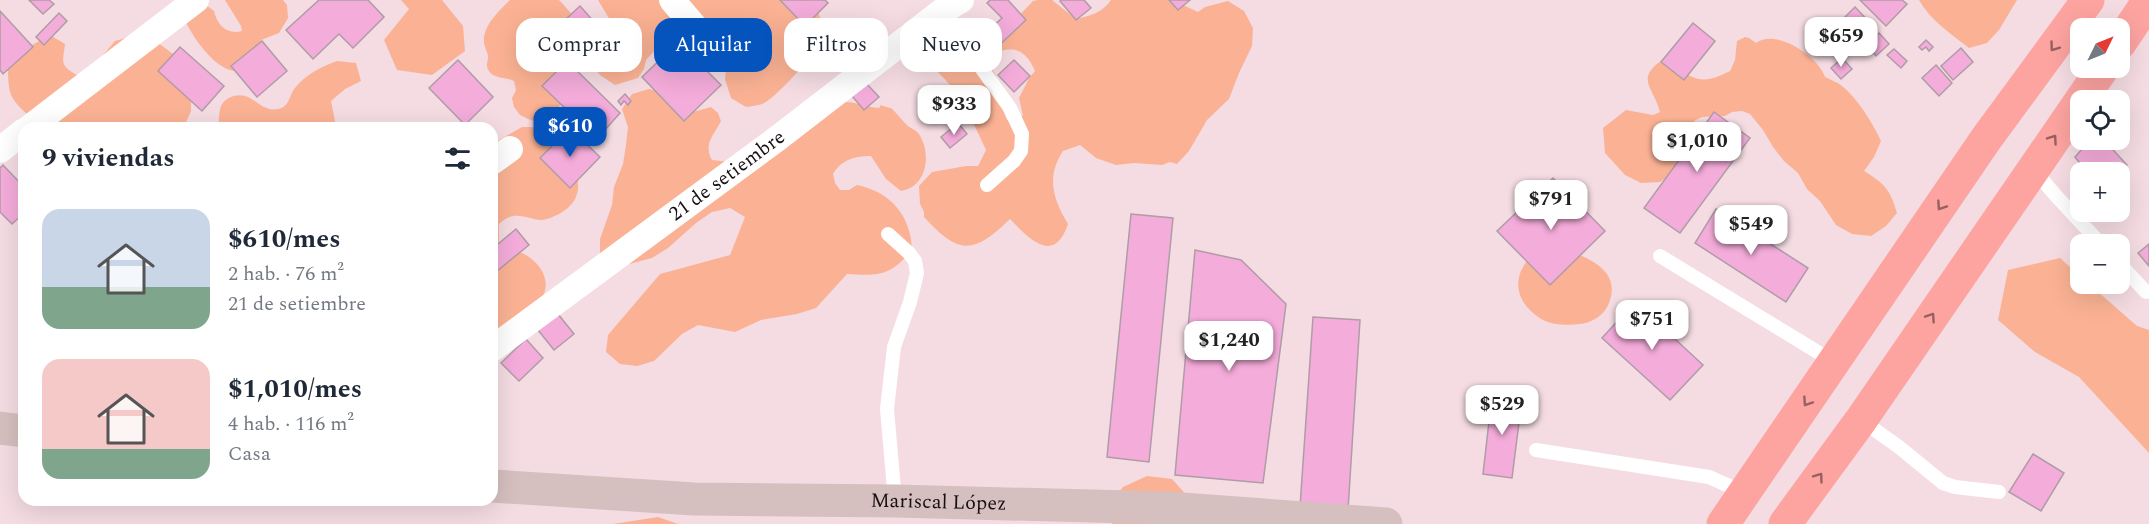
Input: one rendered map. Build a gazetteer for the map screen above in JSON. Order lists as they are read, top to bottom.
{
  "streets": {
    "street": ["21 de setiembre", "Mariscal López"]
  },
  "north": "top right",
  "page": {
    "price": [
      "$659",
      "$933",
      "$610",
      "$1,010",
      "$791",
      "$549",
      "$751",
      "$1,240",
      "$529"
    ],
    "map_buttons": ["+", "−"],
    "chip": [
      "Comprar",
      "Alquilar",
      "Filtros",
      "Nuevo"
    ],
    "heading": "9 viviendas",
    "list": [
      {
        "name": "$610/mes",
        "note": "2 hab. · 76 m² · 21 de setiembre"
      },
      {
        "name": "$1,010/mes",
        "note": "4 hab. · 116 m² · Casa"
      }
    ]
  }
}
